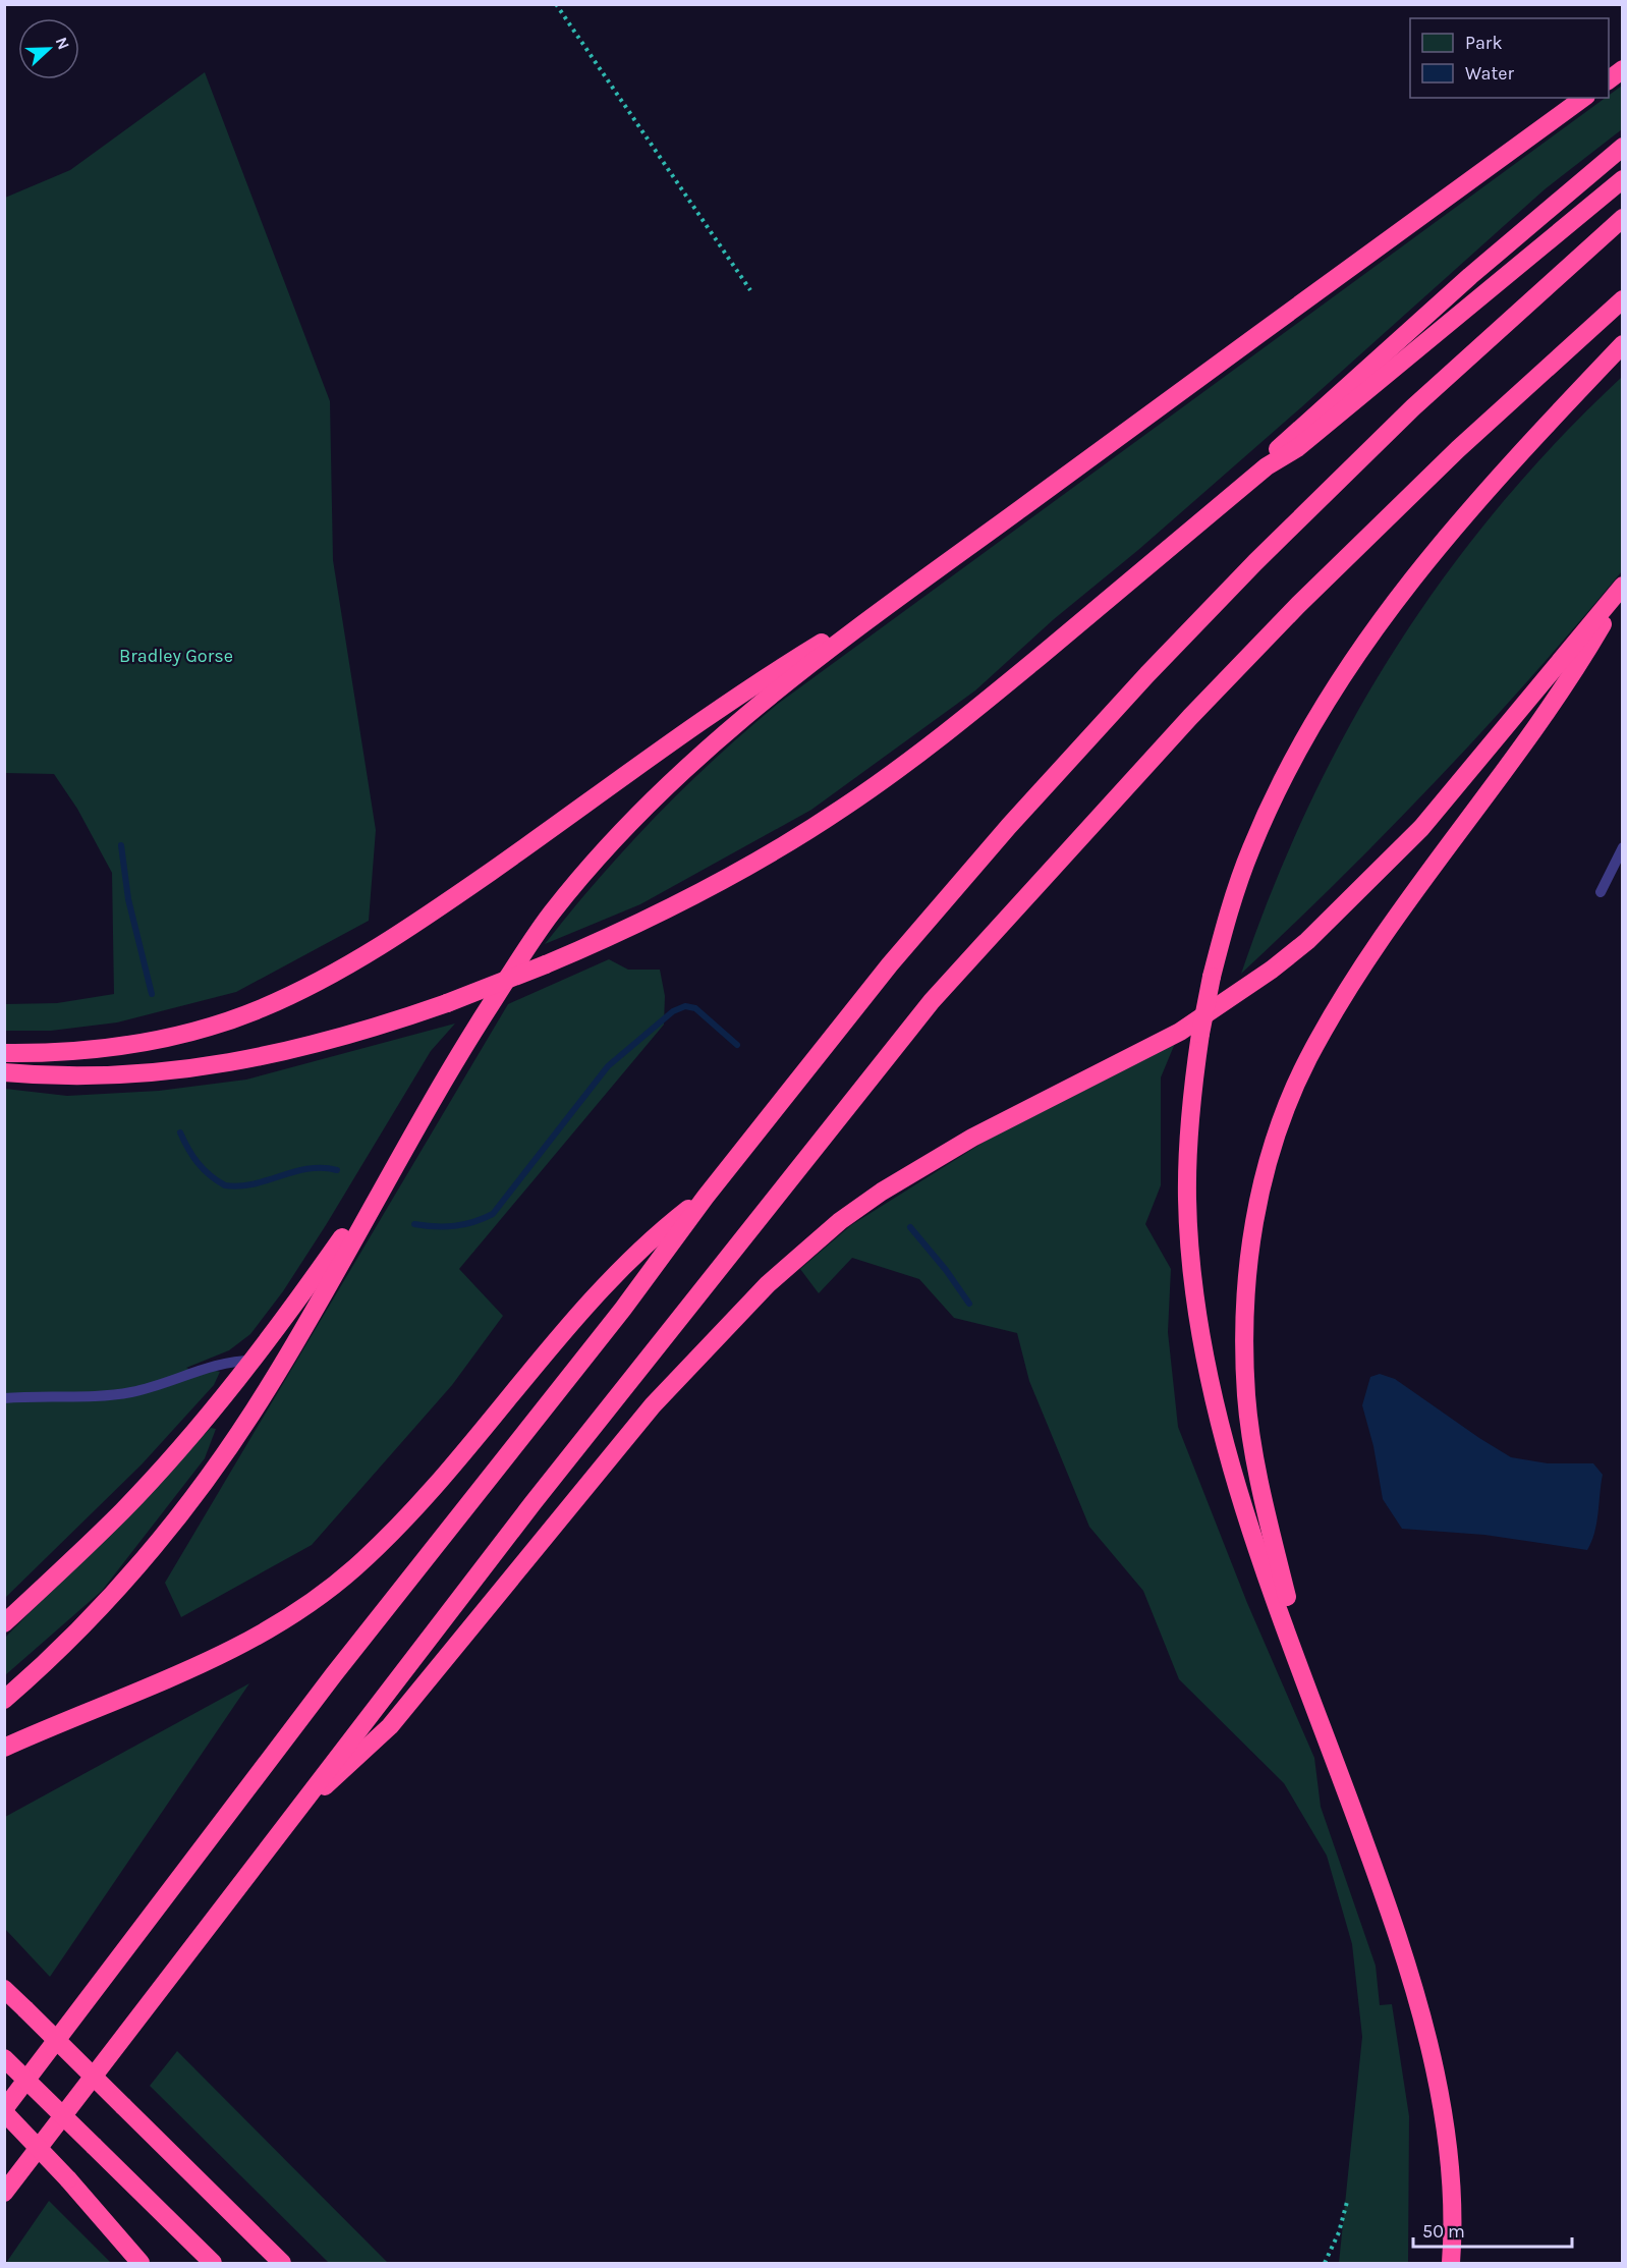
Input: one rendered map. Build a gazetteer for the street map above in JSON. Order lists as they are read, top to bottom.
{
  "parks": ["Bradley Gorse"],
  "legend": ["Park", "Water"],
  "scale_bar": "50 m",
  "north": "right"
}
